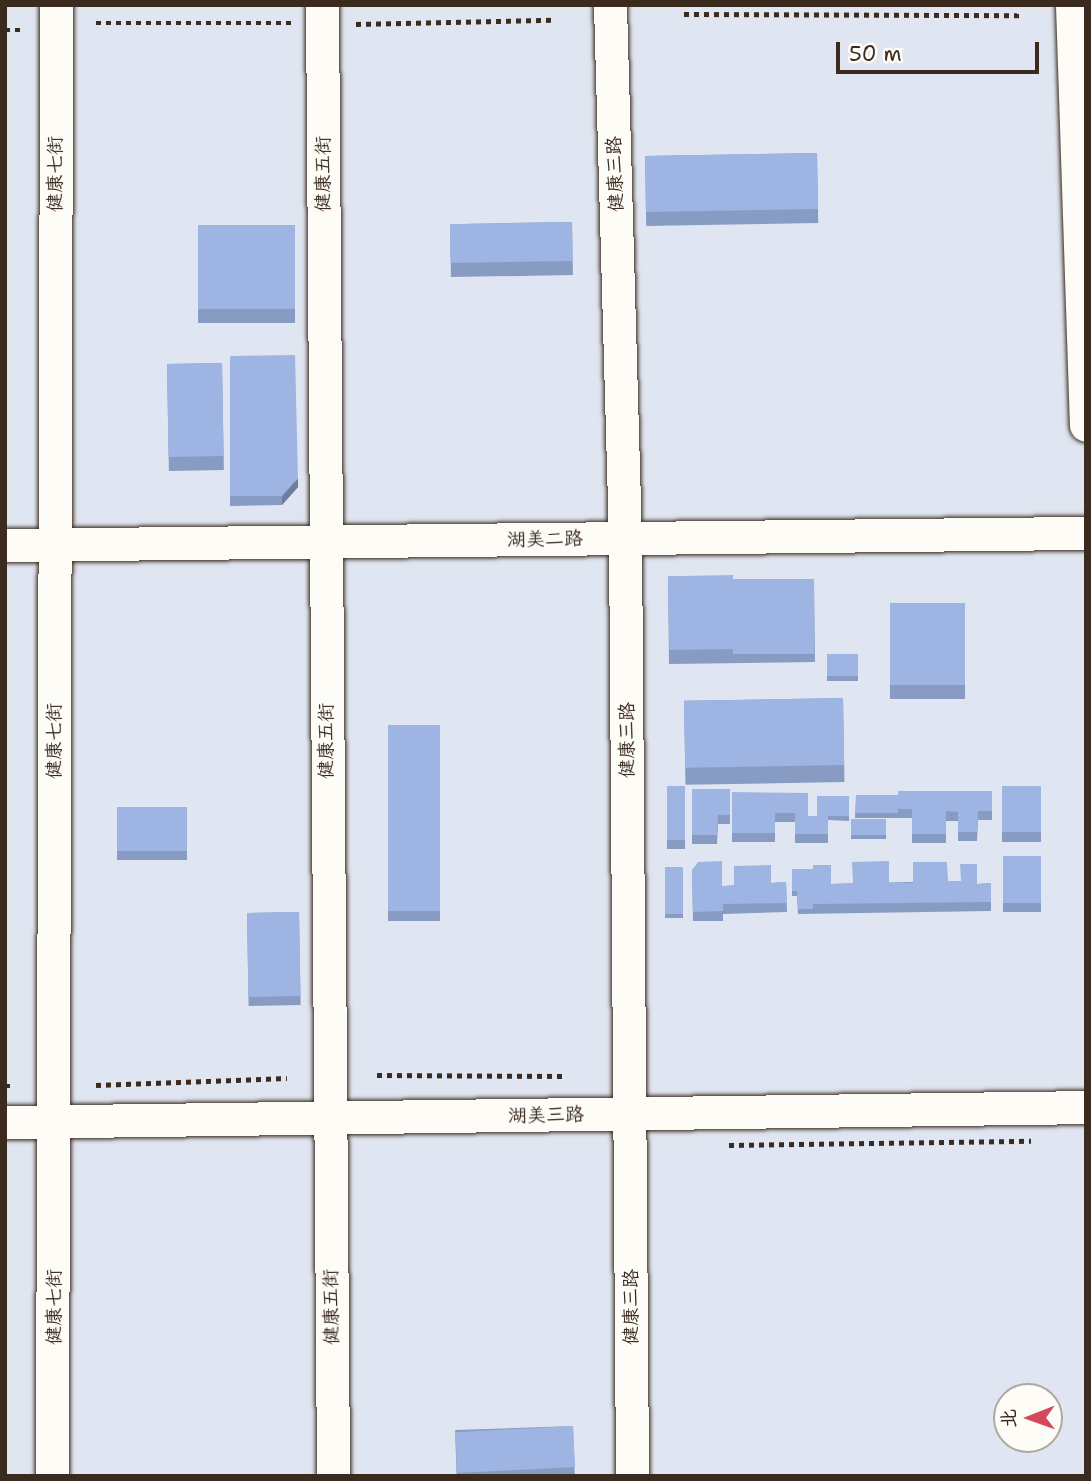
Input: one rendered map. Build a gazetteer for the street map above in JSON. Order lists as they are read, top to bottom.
{
  "streets": {
    "street": [
      "健康七街",
      "健康五街",
      "健康三路",
      "湖美二路",
      "湖美三路"
    ]
  },
  "crossings": [
    ["健康七街", "湖美二路"],
    ["健康七街", "湖美三路"],
    ["健康五街", "湖美二路"],
    ["健康五街", "湖美三路"],
    ["健康三路", "湖美二路"],
    ["健康三路", "湖美三路"]
  ],
  "scale_bar": "50 m",
  "north": "left"
}
